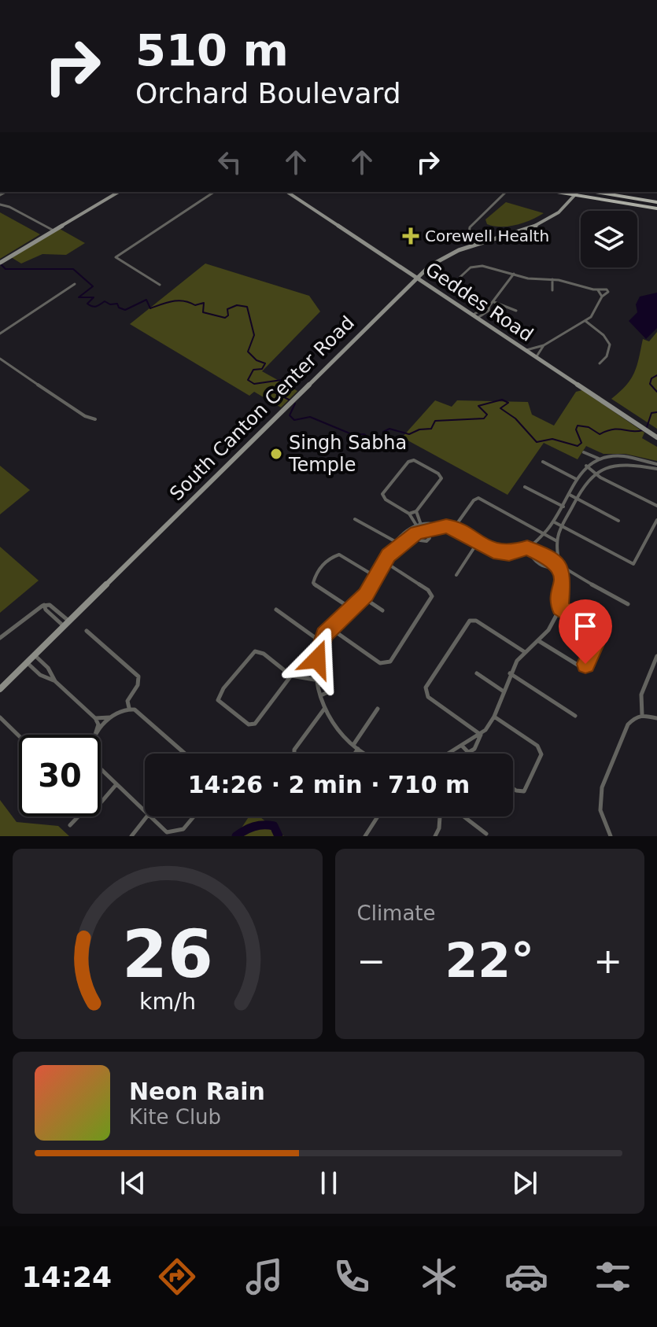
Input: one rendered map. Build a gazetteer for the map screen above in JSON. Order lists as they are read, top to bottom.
{
  "streets": {
    "main road": ["Geddes Road", "South Canton Center Road"]
  },
  "crossings": [
    ["Geddes Road", "South Canton Center Road"]
  ],
  "places": {
    "health": ["Corewell Health"],
    "other": ["Singh Sabha Temple"]
  },
  "page": {
    "turn": ["510 m", "Orchard Boulevard"],
    "limit": "30",
    "trip": "14:26 · 2 min · 710 m",
    "tile": "Climate",
    "heat": ["−", "22°", "+"],
    "song": ["Neon Rain", "Kite Club"],
    "tabs": "14:24",
    "gauge": ["26", "km/h"]
  }
}
